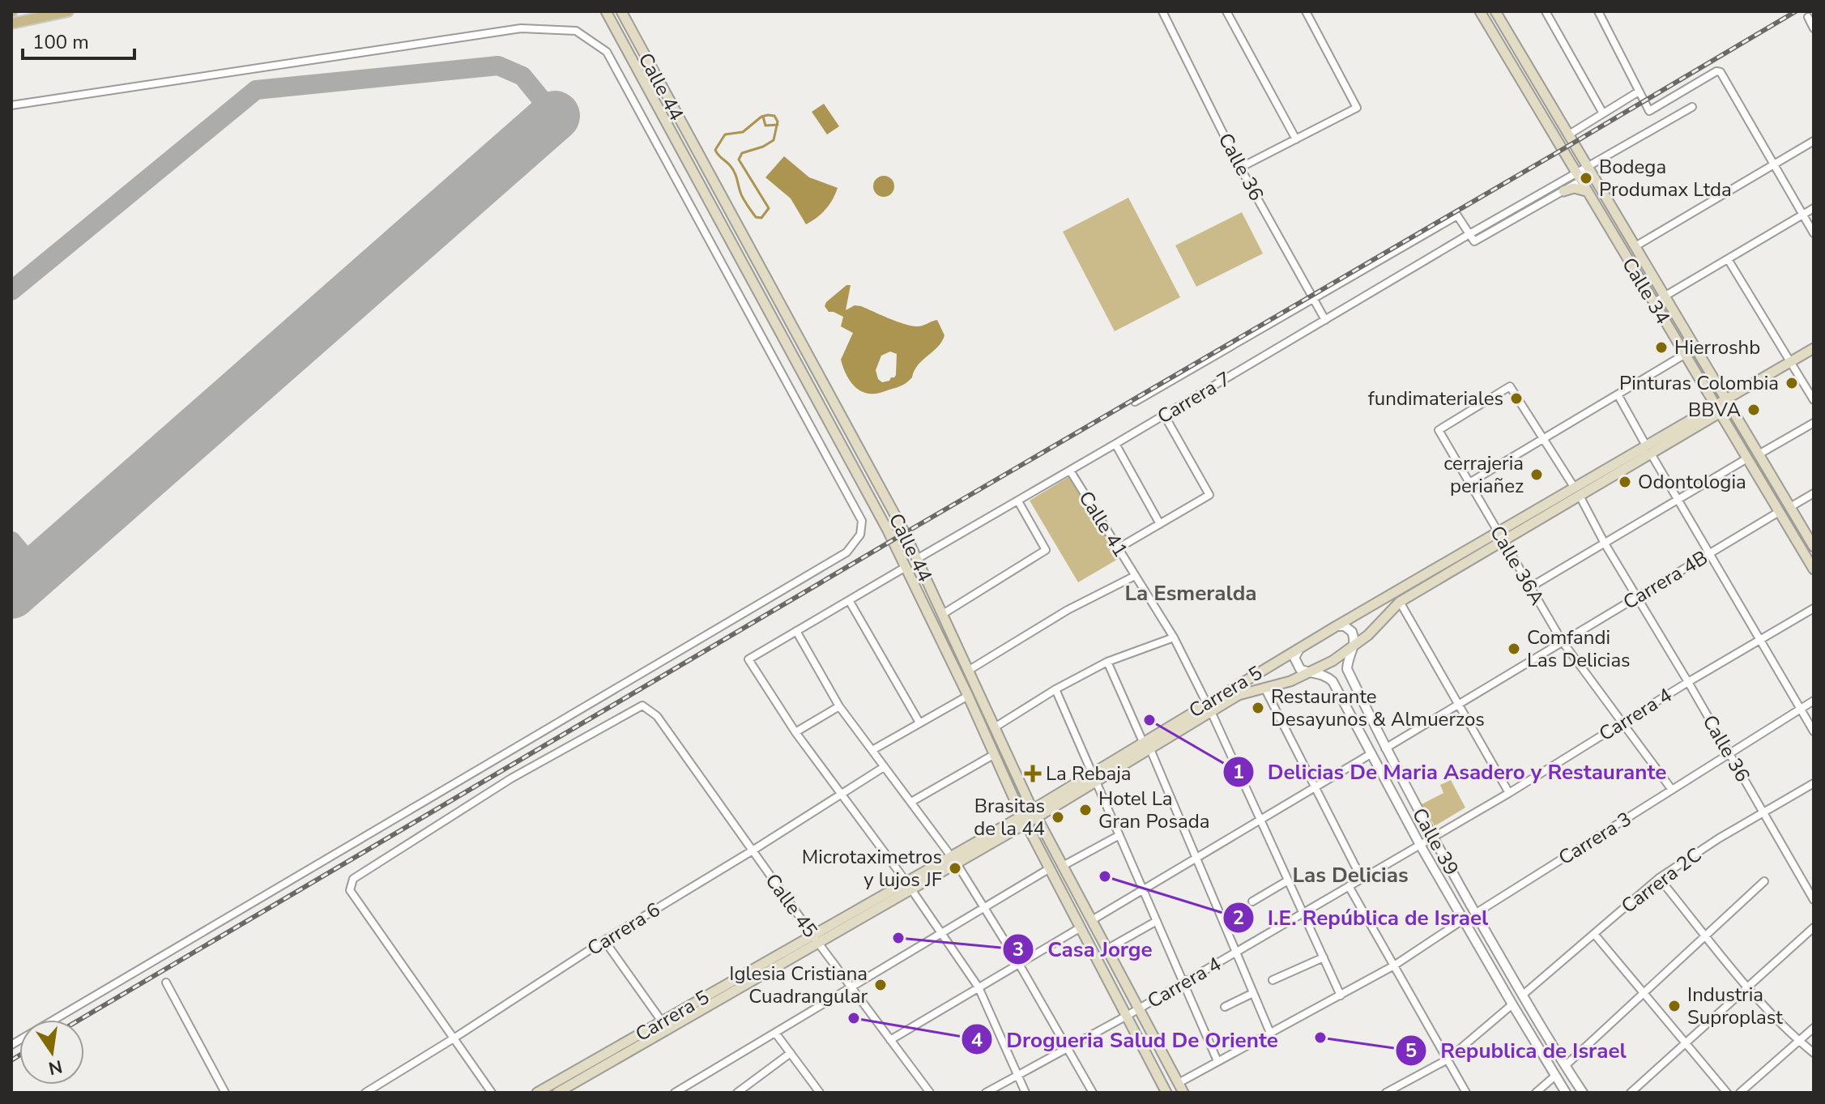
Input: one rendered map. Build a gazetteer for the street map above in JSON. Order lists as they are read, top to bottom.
{
  "streets": {
    "main road": ["Calle 44", "Calle 34", "Carrera 5"],
    "street": [
      "Calle 36",
      "Carrera 7",
      "Calle 41",
      "Calle 36A",
      "Carrera 4B",
      "Carrera 4",
      "Carrera 3",
      "Calle 39",
      "Carrera 2C",
      "Calle 45",
      "Carrera 6"
    ]
  },
  "crossings": [
    ["Calle 44", "Carrera 7"],
    ["Calle 44", "Carrera 5"],
    ["Calle 44", "Carrera 4"],
    ["Calle 36", "Carrera 7"],
    ["Calle 36", "Calle 36A"],
    ["Calle 36", "Carrera 4B"],
    ["Calle 36", "Carrera 5"],
    ["Calle 36", "Carrera 4"],
    ["Calle 36", "Carrera 3"],
    ["Calle 36", "Carrera 2C"],
    ["Calle 34", "Carrera 7"],
    ["Calle 34", "Carrera 4B"],
    ["Calle 34", "Carrera 5"],
    ["Carrera 7", "Calle 41"],
    ["Calle 41", "Carrera 5"],
    ["Calle 41", "Carrera 4"],
    ["Calle 36A", "Carrera 4B"],
    ["Calle 36A", "Carrera 5"],
    ["Calle 36A", "Carrera 4"],
    ["Calle 36A", "Carrera 3"],
    ["Carrera 4B", "Calle 39"],
    ["Carrera 5", "Calle 39"],
    ["Carrera 5", "Calle 45"],
    ["Carrera 4", "Calle 39"],
    ["Carrera 3", "Calle 39"],
    ["Calle 39", "Carrera 2C"],
    ["Calle 45", "Carrera 6"]
  ],
  "districts": ["La Esmeralda", "Las Delicias"],
  "places": {
    "other": [
      "Bodega Produmax Ltda",
      "Hierroshb",
      "Pinturas Colombia",
      "fundimateriales",
      "BBVA",
      "cerrajeria periañez",
      "Odontologia",
      "Comfandi Las Delicias",
      "Restaurante Desayunos & Almuerzos",
      "Delicias De Maria Asadero y Restaurante",
      "Hotel La Gran Posada",
      "Brasitas de la 44",
      "Microtaximetros y lujos JF",
      "I.E. República de Israel",
      "Casa Jorge",
      "Iglesia Cristiana Cuadrangular",
      "Industria Suproplast",
      "Drogueria Salud De Oriente",
      "Republica de Israel"
    ],
    "health": ["La Rebaja"]
  },
  "scale_bar": "100 m",
  "north": "bottom"
}
